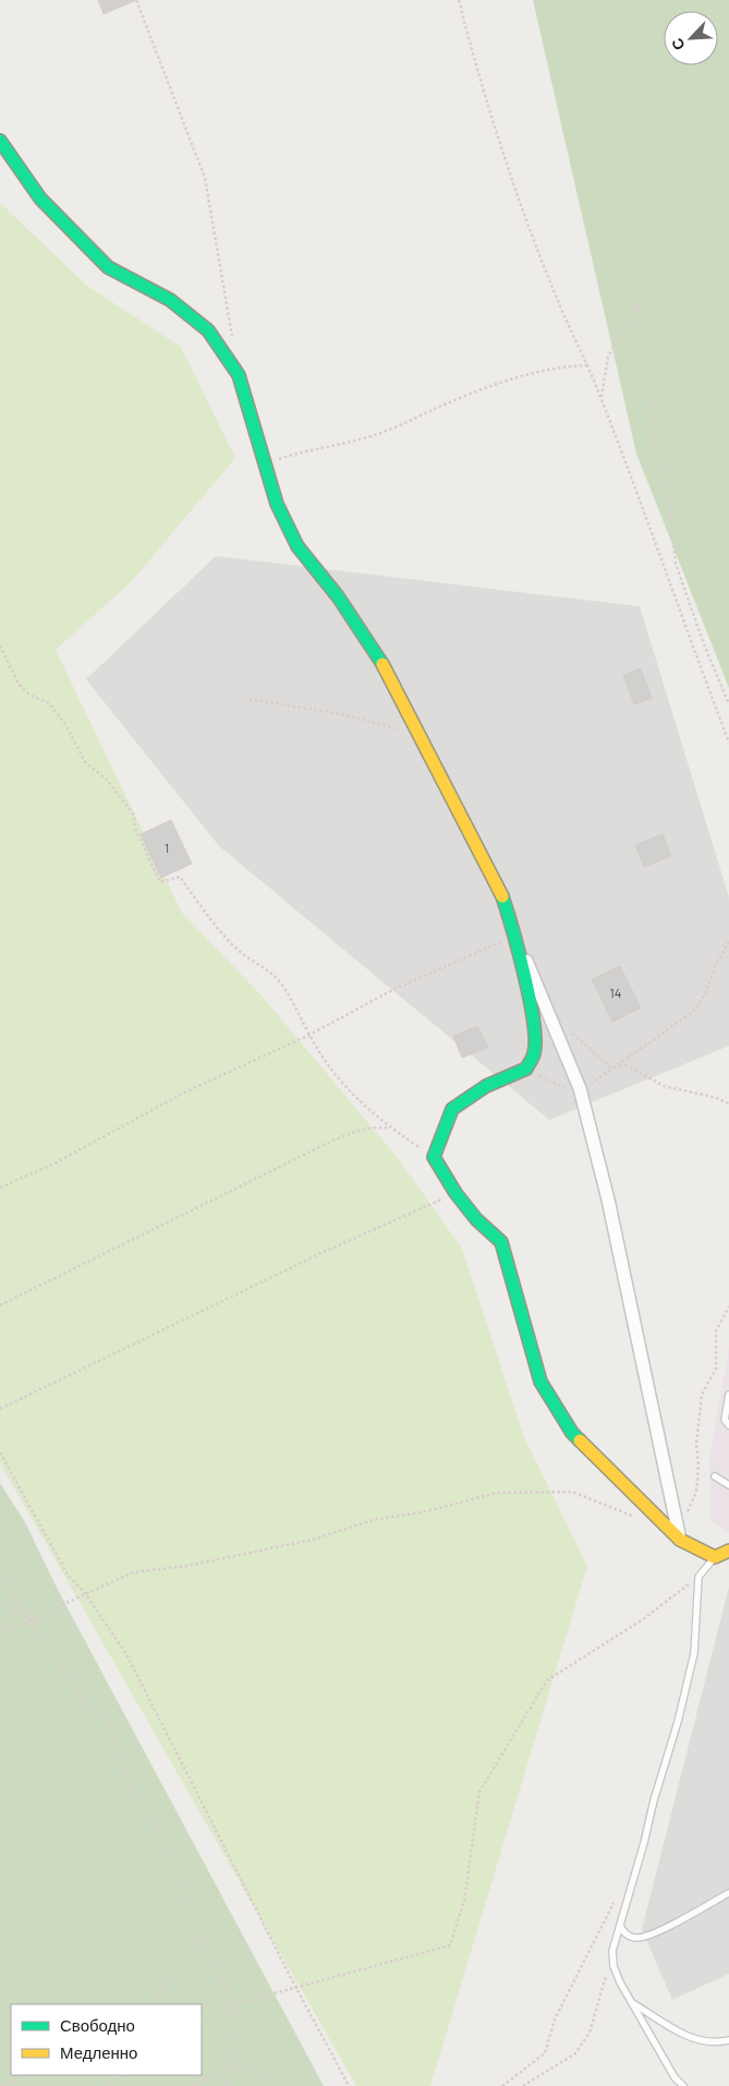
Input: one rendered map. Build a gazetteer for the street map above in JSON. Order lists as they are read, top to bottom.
{
  "house_numbers": ["1", "14"],
  "legend": ["Свободно", "Медленно"],
  "north": "bottom left"
}
